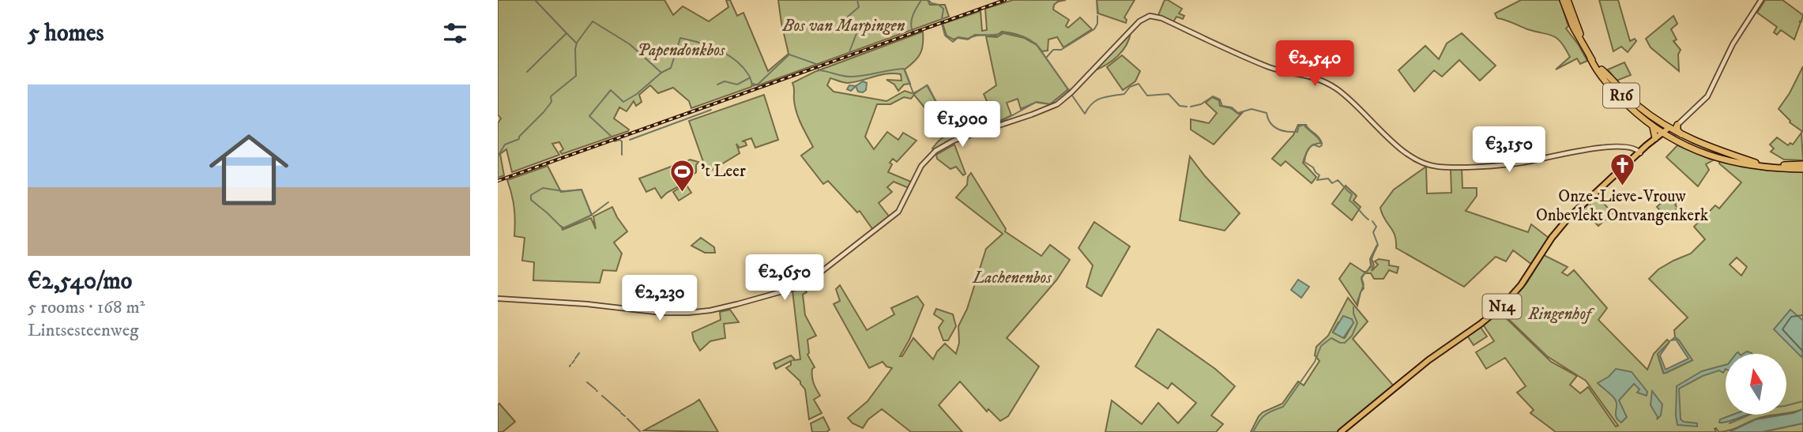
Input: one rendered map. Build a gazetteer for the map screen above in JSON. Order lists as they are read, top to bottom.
{
  "streets": {
    "highway": ["R16"],
    "main road": ["N14"]
  },
  "parks": [
    "Bos van Marpingen",
    "Papendonkbos",
    "Lachenenbos",
    "Ringenhof"
  ],
  "places": {
    "church": ["Onze-Lieve-Vrouw Onbevlekt Ontvangenkerk"],
    "sports": ["'t Leer"]
  },
  "north": "top",
  "page": {
    "heading": "5 homes",
    "price": [
      "€2,540",
      "€1,900",
      "€3,150",
      "€2,650",
      "€2,230"
    ],
    "list": [
      {
        "name": "€2,540/mo",
        "note": "5 rooms · 168 m² · Lintsesteenweg"
      }
    ]
  }
}
